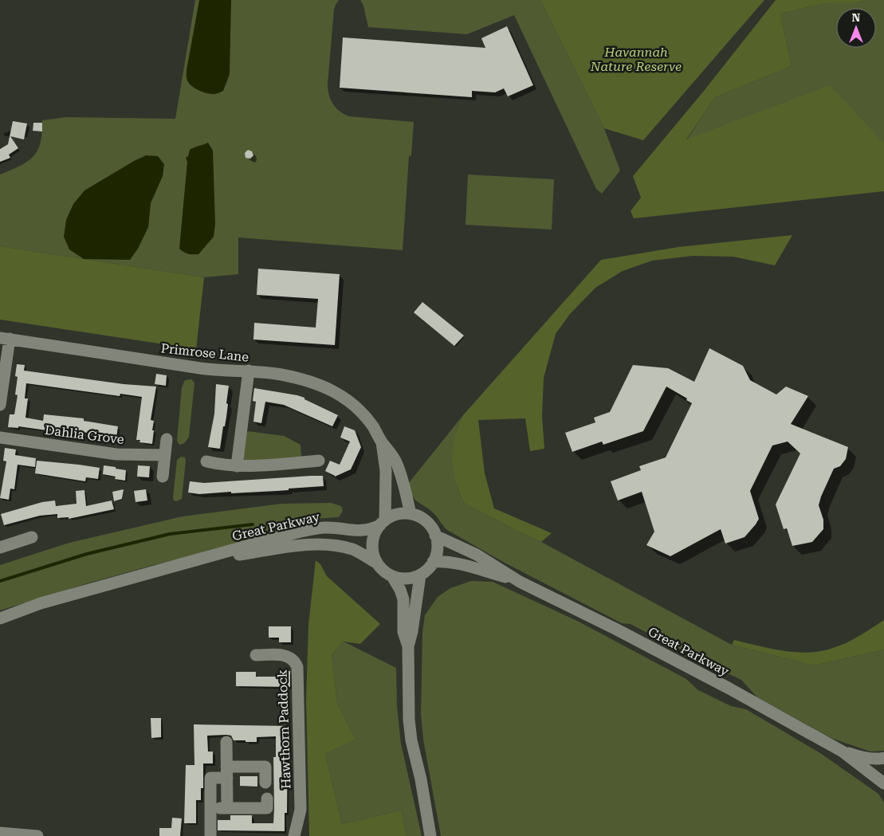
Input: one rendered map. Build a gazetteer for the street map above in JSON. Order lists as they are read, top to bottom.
{
  "streets": {
    "street": [
      "Primrose Lane",
      "Dahlia Grove",
      "Great Parkway",
      "Hawthorn Paddock"
    ]
  },
  "crossings": [
    ["Primrose Lane", "Great Parkway"]
  ],
  "parks": ["Havannah Nature Reserve"],
  "north": "top"
}
